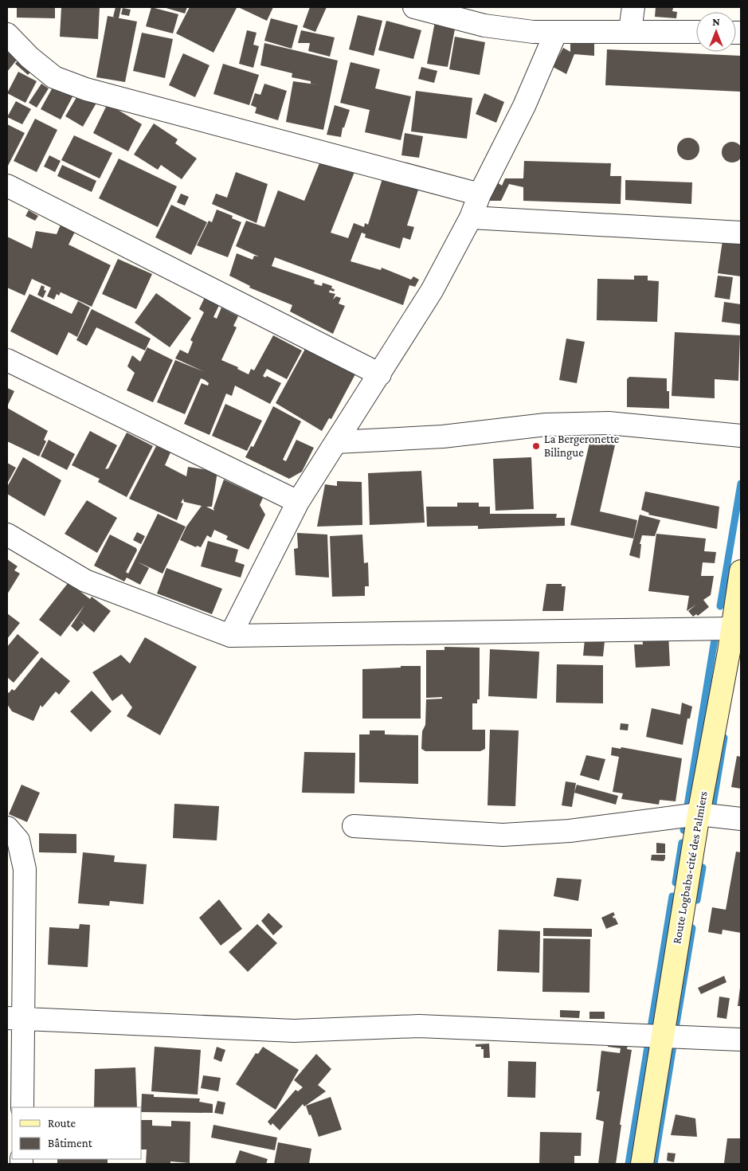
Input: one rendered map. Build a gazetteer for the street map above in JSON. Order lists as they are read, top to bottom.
{
  "streets": {
    "main road": ["Route Logbaba-cité des Palmiers"]
  },
  "places": ["La Bergeronette Bilingue"],
  "legend": ["Route", "Bâtiment"],
  "north": "top"
}
